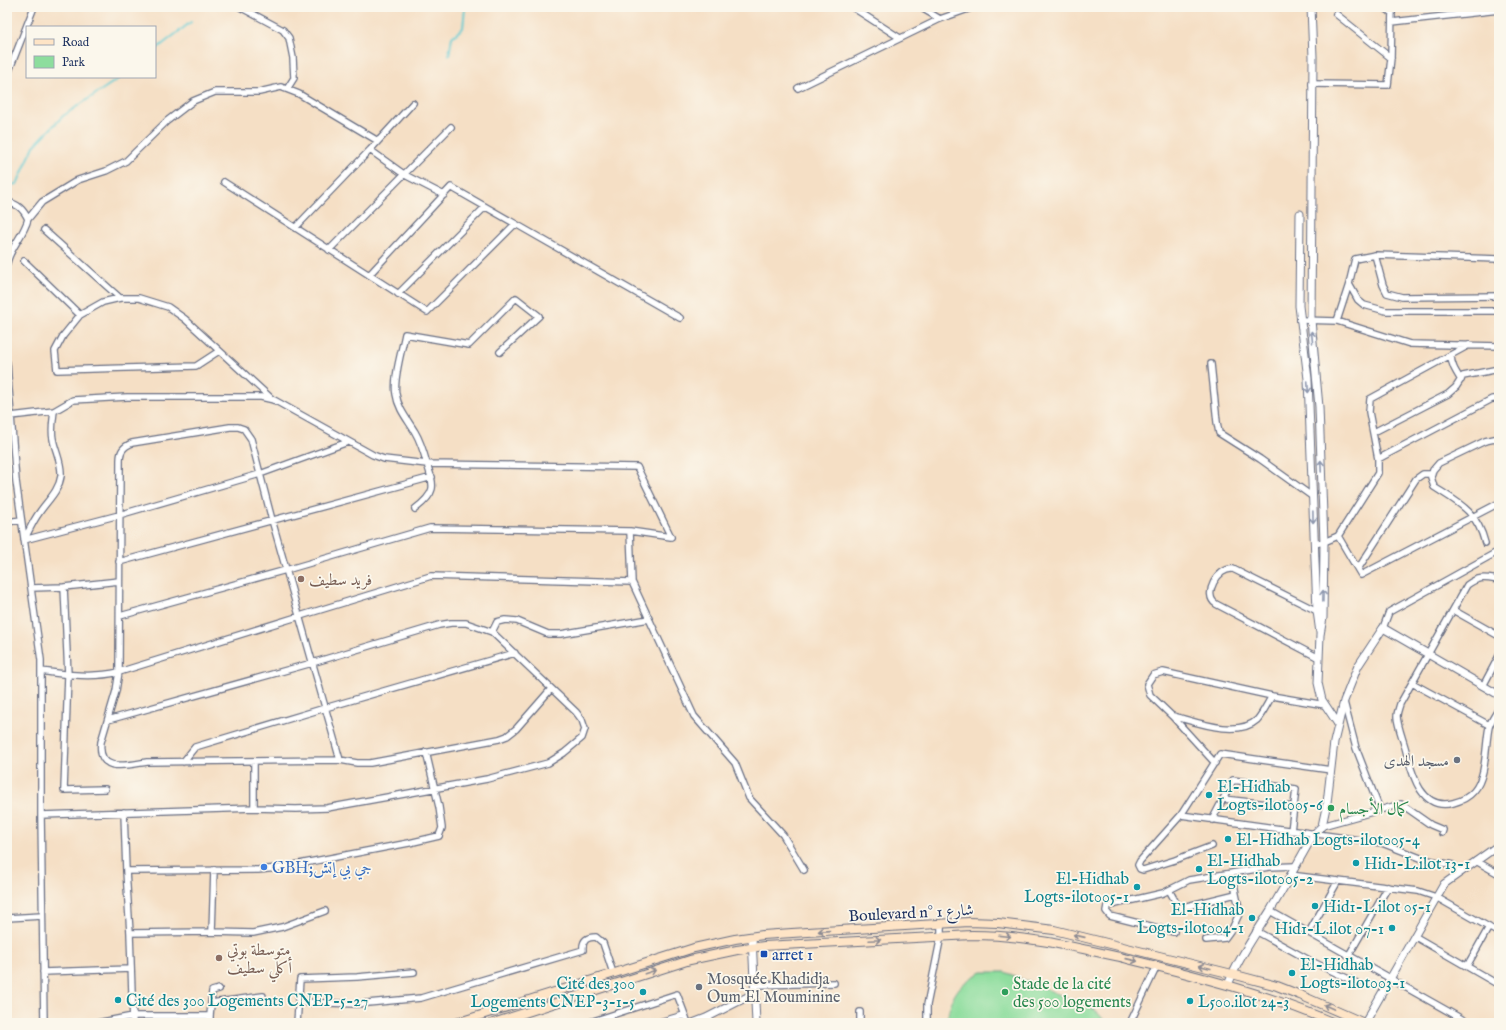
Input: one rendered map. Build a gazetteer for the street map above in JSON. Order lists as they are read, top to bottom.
{
  "streets": {
    "main road": ["Boulevard n° شارع 1"]
  },
  "places": {
    "other": [
      "فريد سطيف",
      "مسجد الهدى",
      "El-Hidhab Logts-ilot005-6",
      "كمال الأجسام",
      "El-Hidhab Logts-ilot005-4",
      "Hid1-L.ilot 13-1",
      "GBH;جي بي إتش",
      "El-Hidhab Logts-ilot005-2",
      "El-Hidhab Logts-ilot005-1",
      "Hid1-L.ilot 05-1",
      "El-Hidhab Logts-ilot004-1",
      "Hid1-L.ilot 07-1",
      "متوسطة بوتي أكلي سطيف",
      "El-Hidhab Logts-ilot003-1",
      "Mosquée Khadidja Oum El Mouminine",
      "Cité des 300 Logements CNEP-3-1-5",
      "Stade de la cité des 500 logements",
      "Cité des 300 Logements CNEP-5-27",
      "L500.ilot 24-3"
    ],
    "transit": ["arret 1"]
  },
  "legend": ["Road", "Park"]
}
